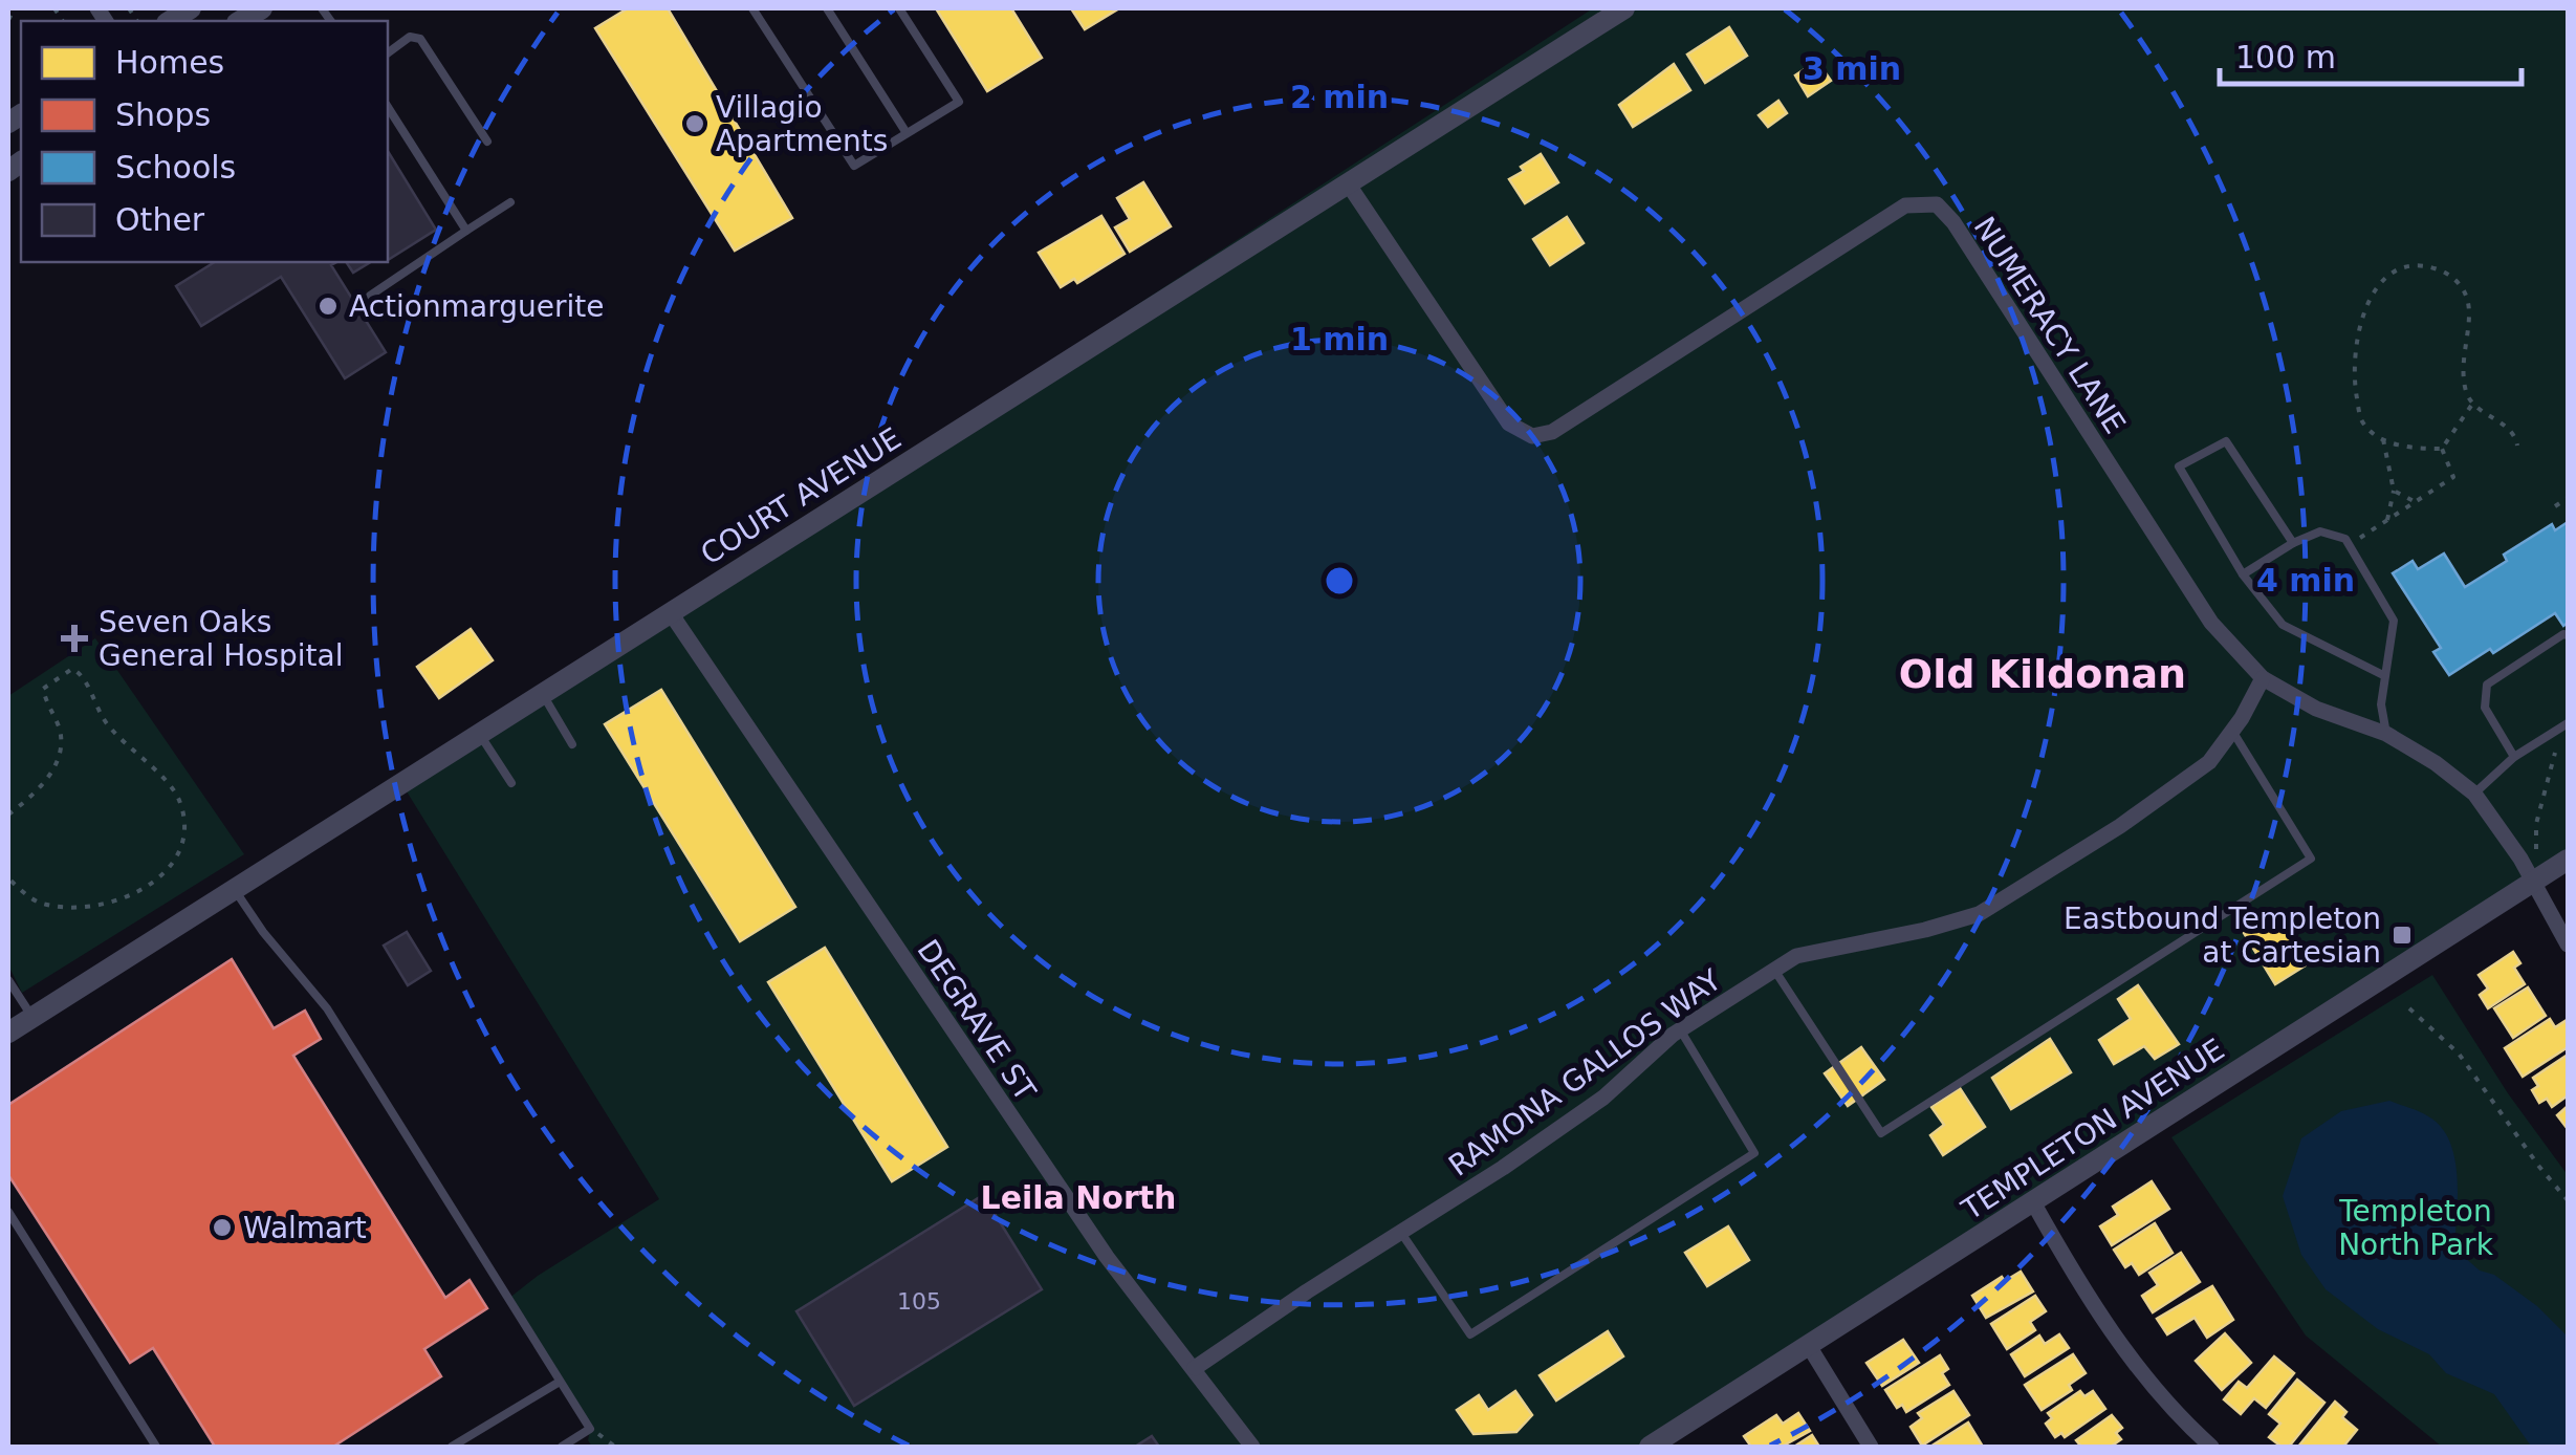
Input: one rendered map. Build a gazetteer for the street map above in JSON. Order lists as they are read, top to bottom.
{
  "streets": {
    "street": [
      "NUMERACY LANE",
      "COURT AVENUE",
      "DEGRAVE ST",
      "RAMONA GALLOS WAY",
      "TEMPLETON AVENUE"
    ]
  },
  "crossings": [
    ["NUMERACY LANE", "COURT AVENUE"],
    ["NUMERACY LANE", "RAMONA GALLOS WAY"],
    ["NUMERACY LANE", "TEMPLETON AVENUE"],
    ["COURT AVENUE", "DEGRAVE ST"],
    ["DEGRAVE ST", "RAMONA GALLOS WAY"]
  ],
  "districts": ["Old Kildonan", "Leila North"],
  "parks": ["Templeton North Park"],
  "places": {
    "other": ["Villagio Apartments", "Actionmarguerite", "Walmart"],
    "health": ["Seven Oaks General Hospital"],
    "transit": ["Eastbound Templeton at Cartesian"]
  },
  "house_numbers": ["105"],
  "legend": [
    "Homes",
    "Shops",
    "Schools",
    "Other"
  ],
  "scale_bar": "100 m",
  "rings": [
    "3 min",
    "2 min",
    "1 min",
    "4 min"
  ]
}
